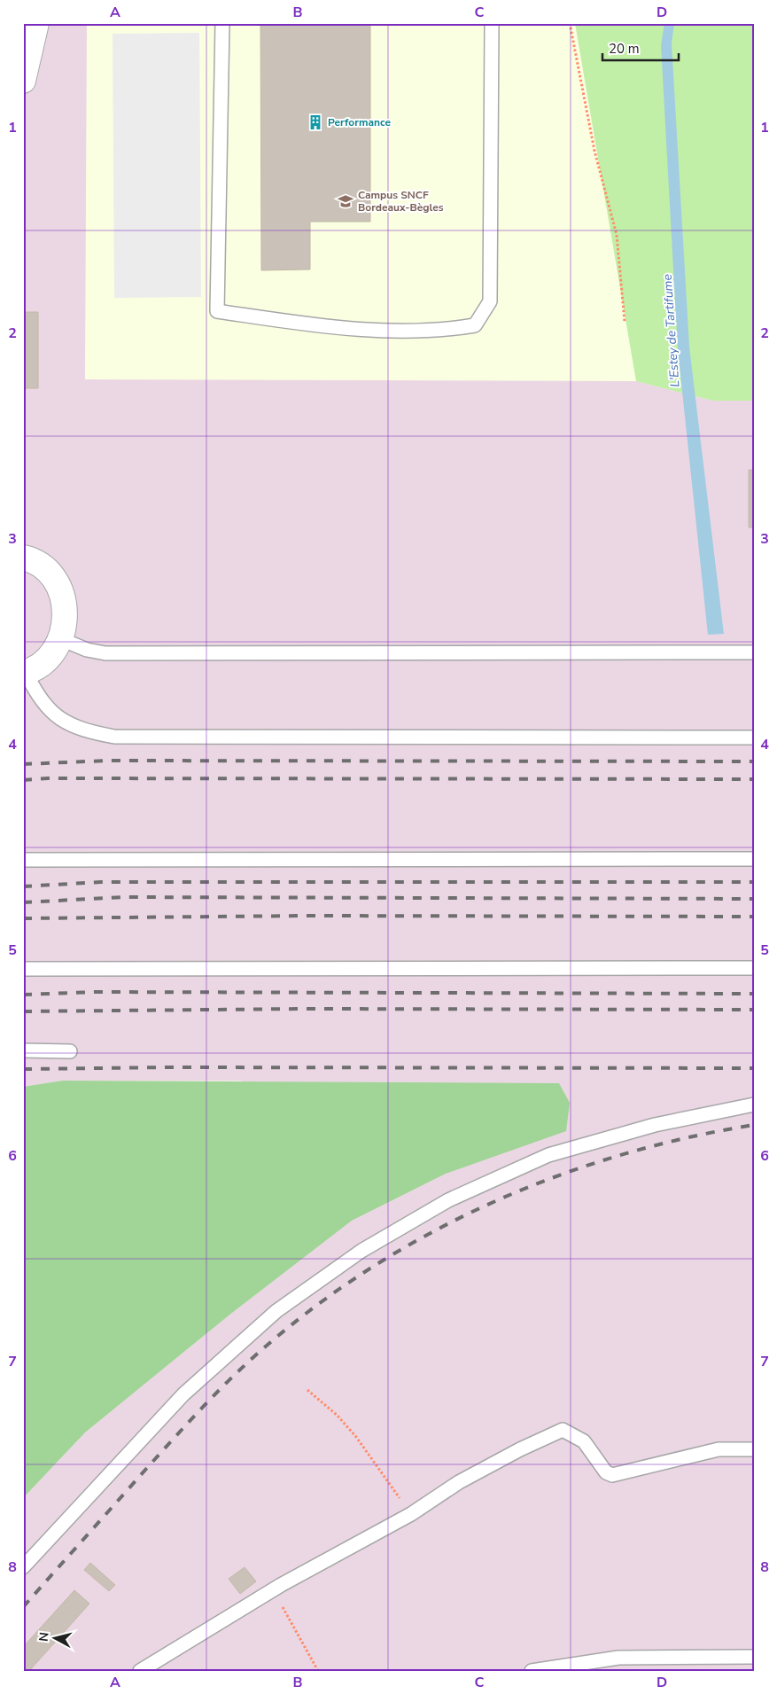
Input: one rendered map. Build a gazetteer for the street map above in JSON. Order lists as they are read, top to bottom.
{
  "water": ["L'Estey de Tartifume"],
  "places": {
    "building": ["Performance"],
    "school or university": ["Campus SNCF Bordeaux-Bègles"]
  },
  "scale_bar": "20 m",
  "north": "left",
  "grid": {
    "columns": [
      "A",
      "B",
      "C",
      "D"
    ],
    "rows": [
      "1",
      "2",
      "3",
      "4",
      "5",
      "6",
      "7",
      "8"
    ]
  }
}
